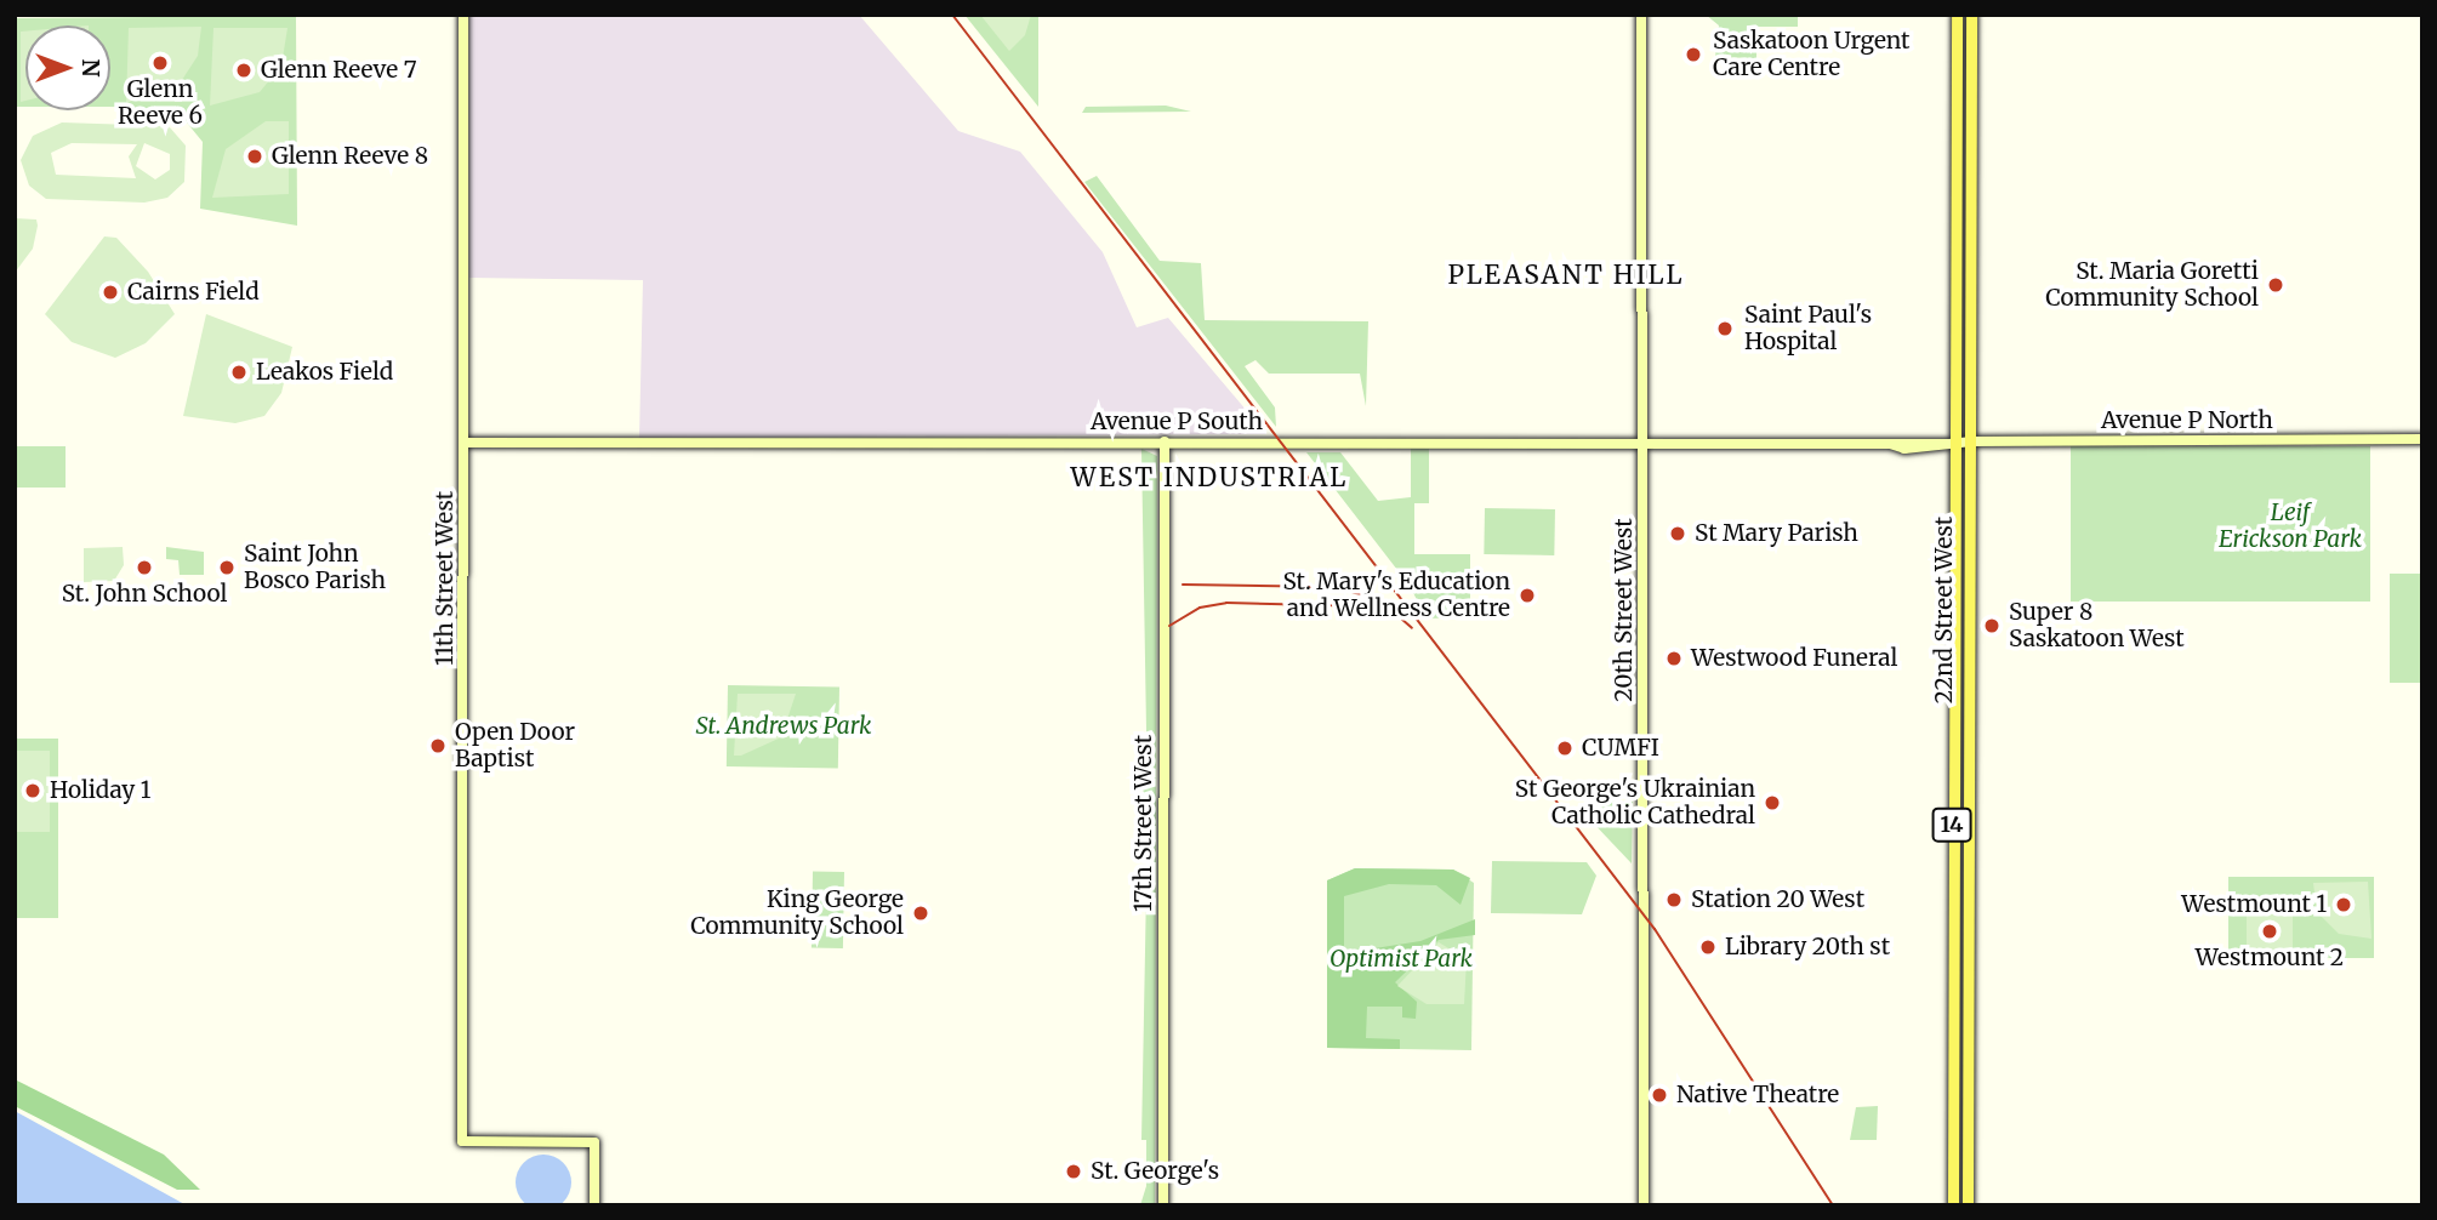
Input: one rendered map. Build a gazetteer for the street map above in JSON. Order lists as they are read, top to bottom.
{
  "streets": {
    "main road": [
      "Avenue P North",
      "Avenue P South",
      "11th Street West",
      "20th Street West",
      "22nd Street West",
      "17th Street West",
      "14"
    ]
  },
  "crossings": [
    ["Avenue P North", "Avenue P South"],
    ["Avenue P North", "22nd Street West"],
    ["Avenue P South", "11th Street West"],
    ["Avenue P South", "20th Street West"],
    ["Avenue P South", "22nd Street West"],
    ["Avenue P South", "17th Street West"]
  ],
  "districts": ["PLEASANT HILL", "WEST INDUSTRIAL"],
  "parks": ["Leif Erickson Park", "St. Andrews Park", "Optimist Park"],
  "places": [
    "Saskatoon Urgent Care Centre",
    "Glenn Reeve 6",
    "Glenn Reeve 7",
    "Glenn Reeve 8",
    "St. Maria Goretti Community School",
    "Cairns Field",
    "Saint Paul's Hospital",
    "Leakos Field",
    "St Mary Parish",
    "St. John School",
    "Saint John Bosco Parish",
    "St. Mary's Education and Wellness Centre",
    "Super 8 Saskatoon West",
    "Westwood Funeral",
    "Open Door Baptist",
    "CUMFI",
    "Holiday 1",
    "St George's Ukrainian Catholic Cathedral",
    "Station 20 West",
    "Westmount 1",
    "King George Community School",
    "Westmount 2",
    "Library 20th st",
    "Native Theatre",
    "St. George's"
  ],
  "north": "right"
}
